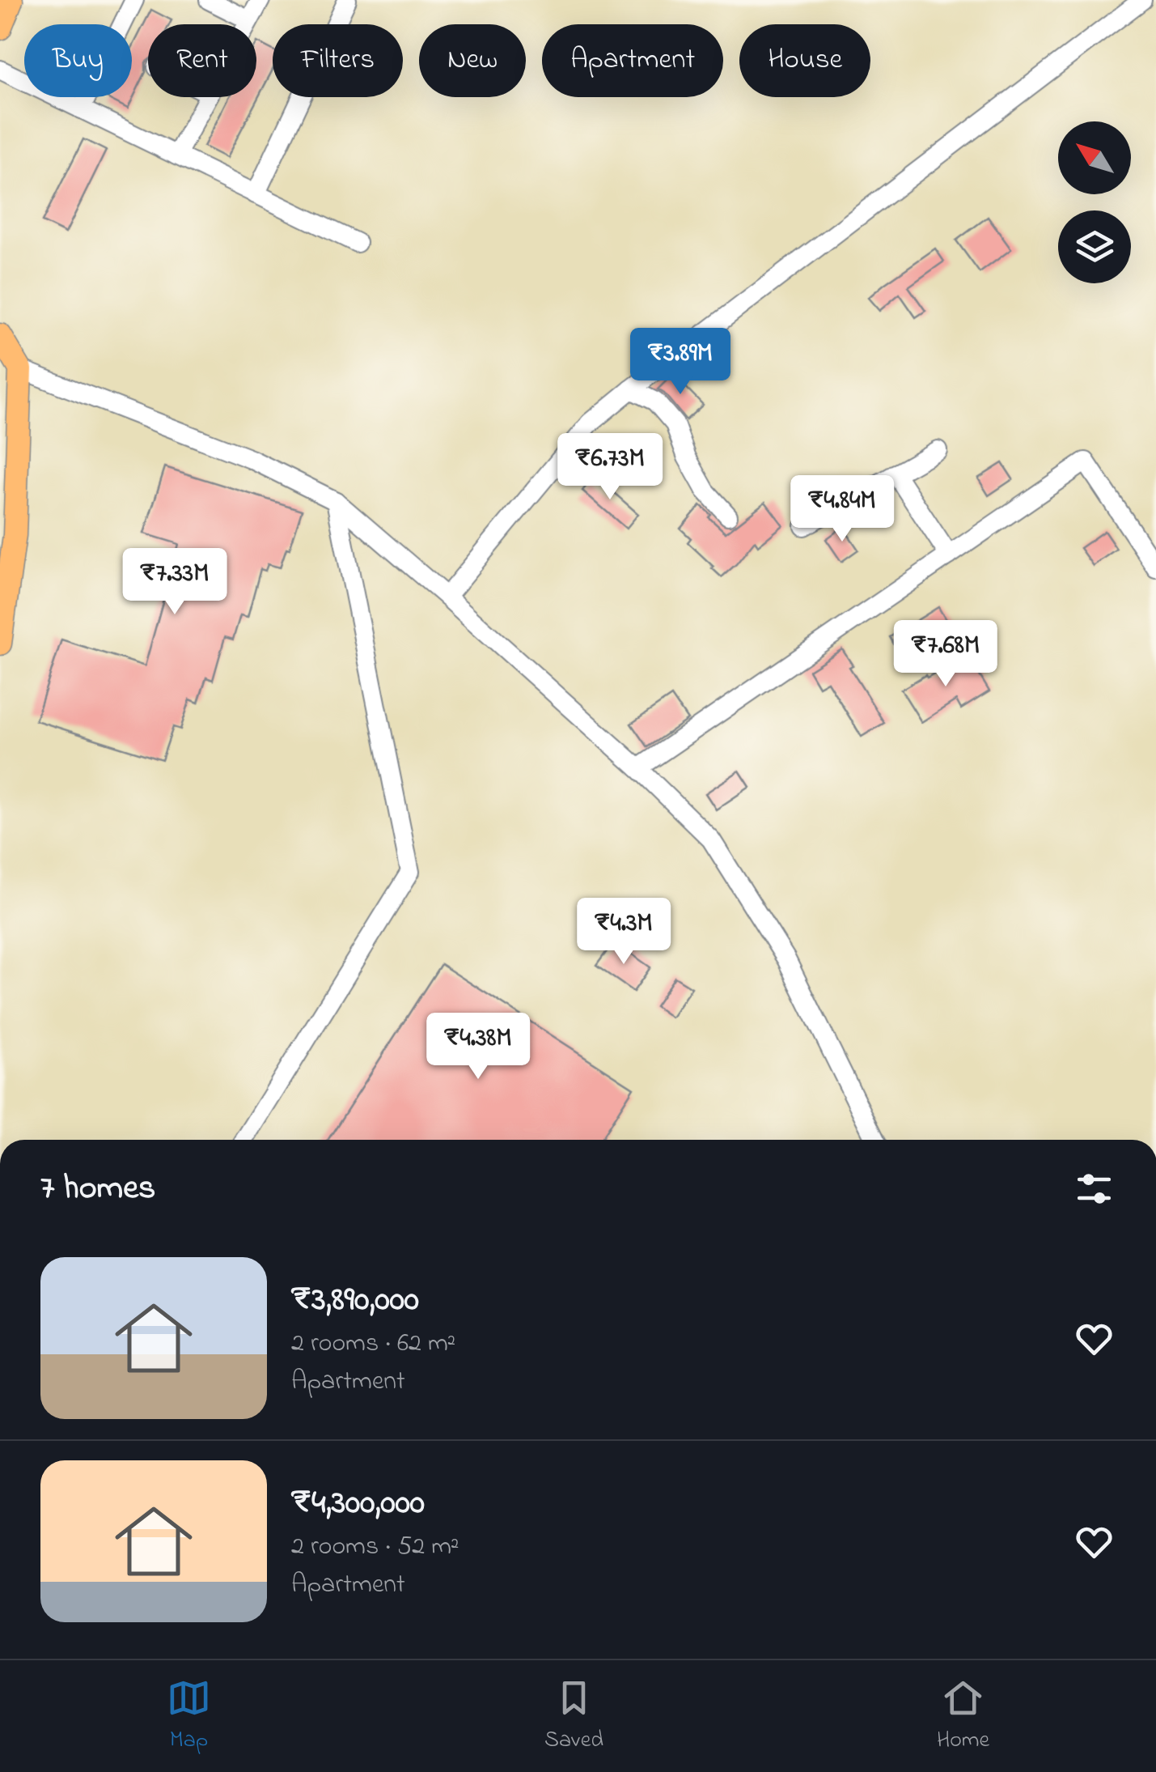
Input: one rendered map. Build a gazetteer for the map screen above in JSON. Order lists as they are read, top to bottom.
{
  "north": "top left",
  "page": {
    "chip": [
      "Buy",
      "Rent",
      "Filters",
      "New",
      "Apartment",
      "House"
    ],
    "price": [
      "₹3.89M",
      "₹6.73M",
      "₹4.84M",
      "₹7.33M",
      "₹7.68M",
      "₹4.3M",
      "₹4.38M"
    ],
    "heading": "7 homes",
    "list": [
      {
        "name": "₹3,890,000",
        "note": "2 rooms · 62 m² · Apartment"
      },
      {
        "name": "₹4,300,000",
        "note": "2 rooms · 52 m² · Apartment"
      }
    ],
    "tabs": ["Map", "Saved", "Home"]
  }
}
